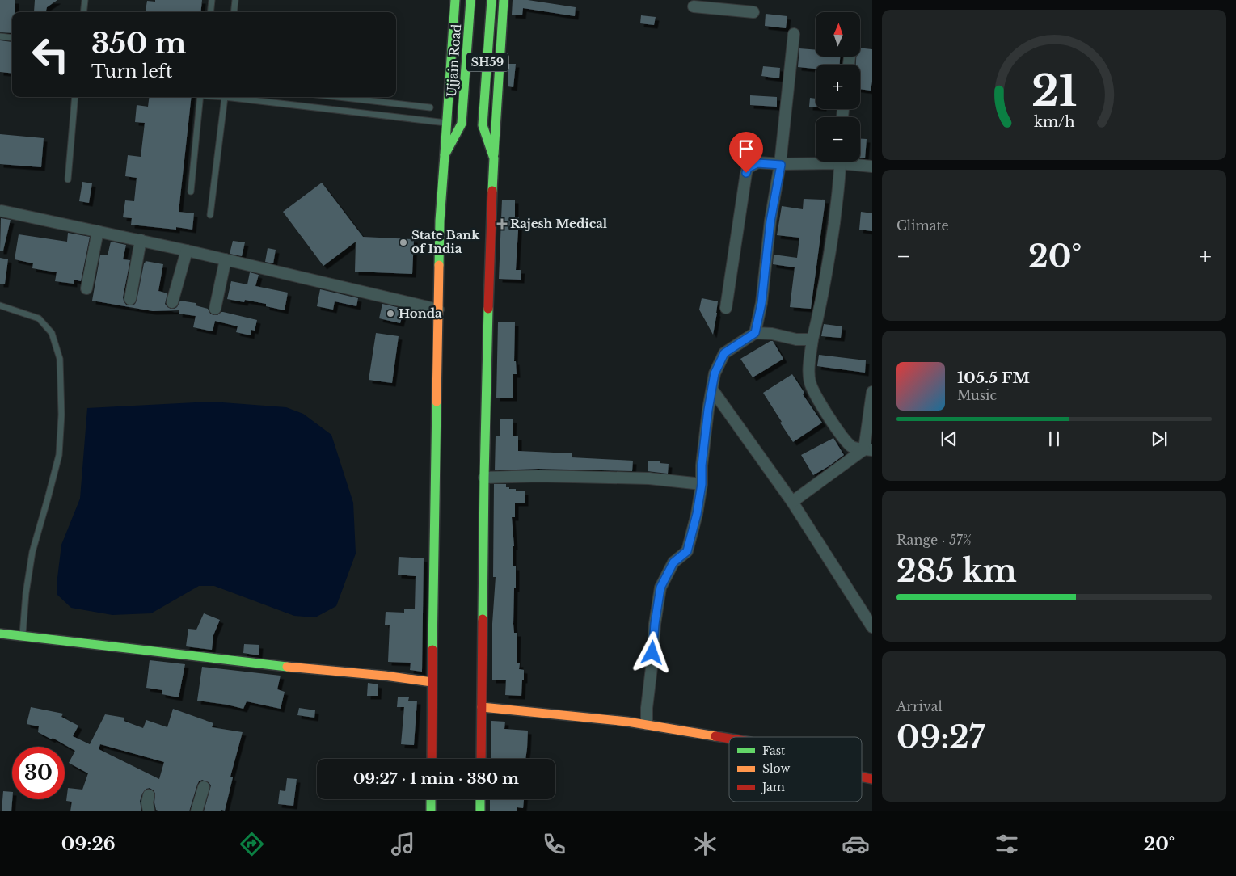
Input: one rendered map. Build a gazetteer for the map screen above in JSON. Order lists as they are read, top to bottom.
{
  "streets": {
    "main road": ["Ujjain Road", "SH59"]
  },
  "places": {
    "health": ["Rajesh Medical"],
    "other": ["State Bank of India", "Honda"]
  },
  "legend": ["Fast", "Slow", "Jam"],
  "north": "top",
  "page": {
    "map_buttons": ["+", "−"],
    "turn": ["350 m", "Turn left"],
    "tile": [
      "Climate",
      ["Range · 57%", "285 km"],
      ["Arrival", "09:27"]
    ],
    "heat": ["−", "20°", "+"],
    "song": ["105.5 FM", "Music"],
    "limit": "30",
    "trip": "09:27 · 1 min · 380 m",
    "tabs": ["09:26", "20°"],
    "gauge": ["21", "km/h"]
  }
}
